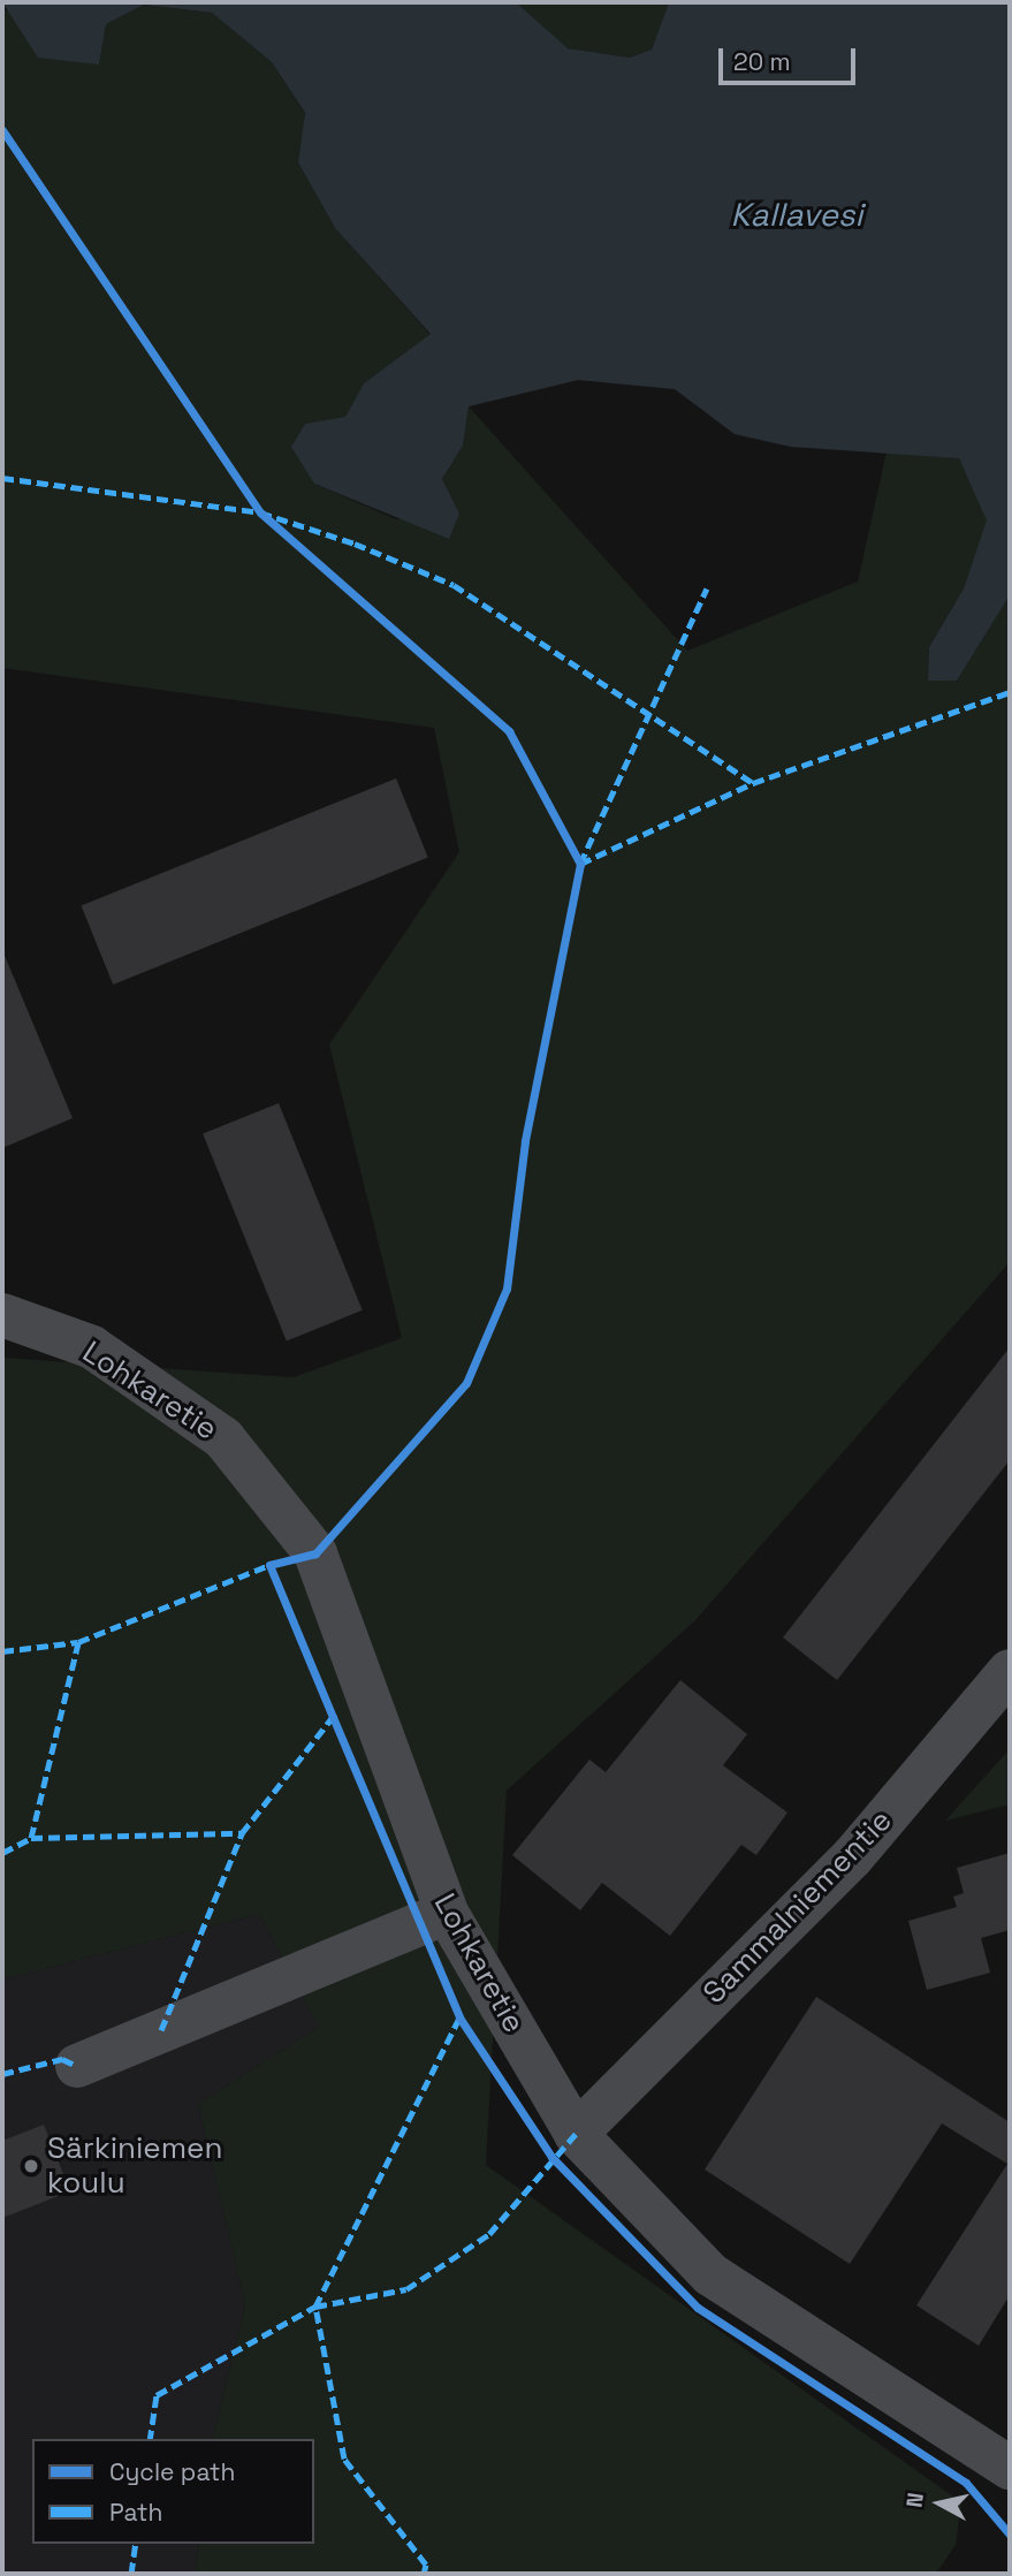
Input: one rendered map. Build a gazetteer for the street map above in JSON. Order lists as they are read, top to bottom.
{
  "streets": {
    "street": ["Lohkaretie", "Sammalniementie"]
  },
  "crossings": [
    ["Lohkaretie", "Sammalniementie"]
  ],
  "water": ["Kallavesi"],
  "places": ["Särkiniemen koulu"],
  "legend": ["Cycle path", "Path"],
  "scale_bar": "20 m",
  "north": "left"
}
